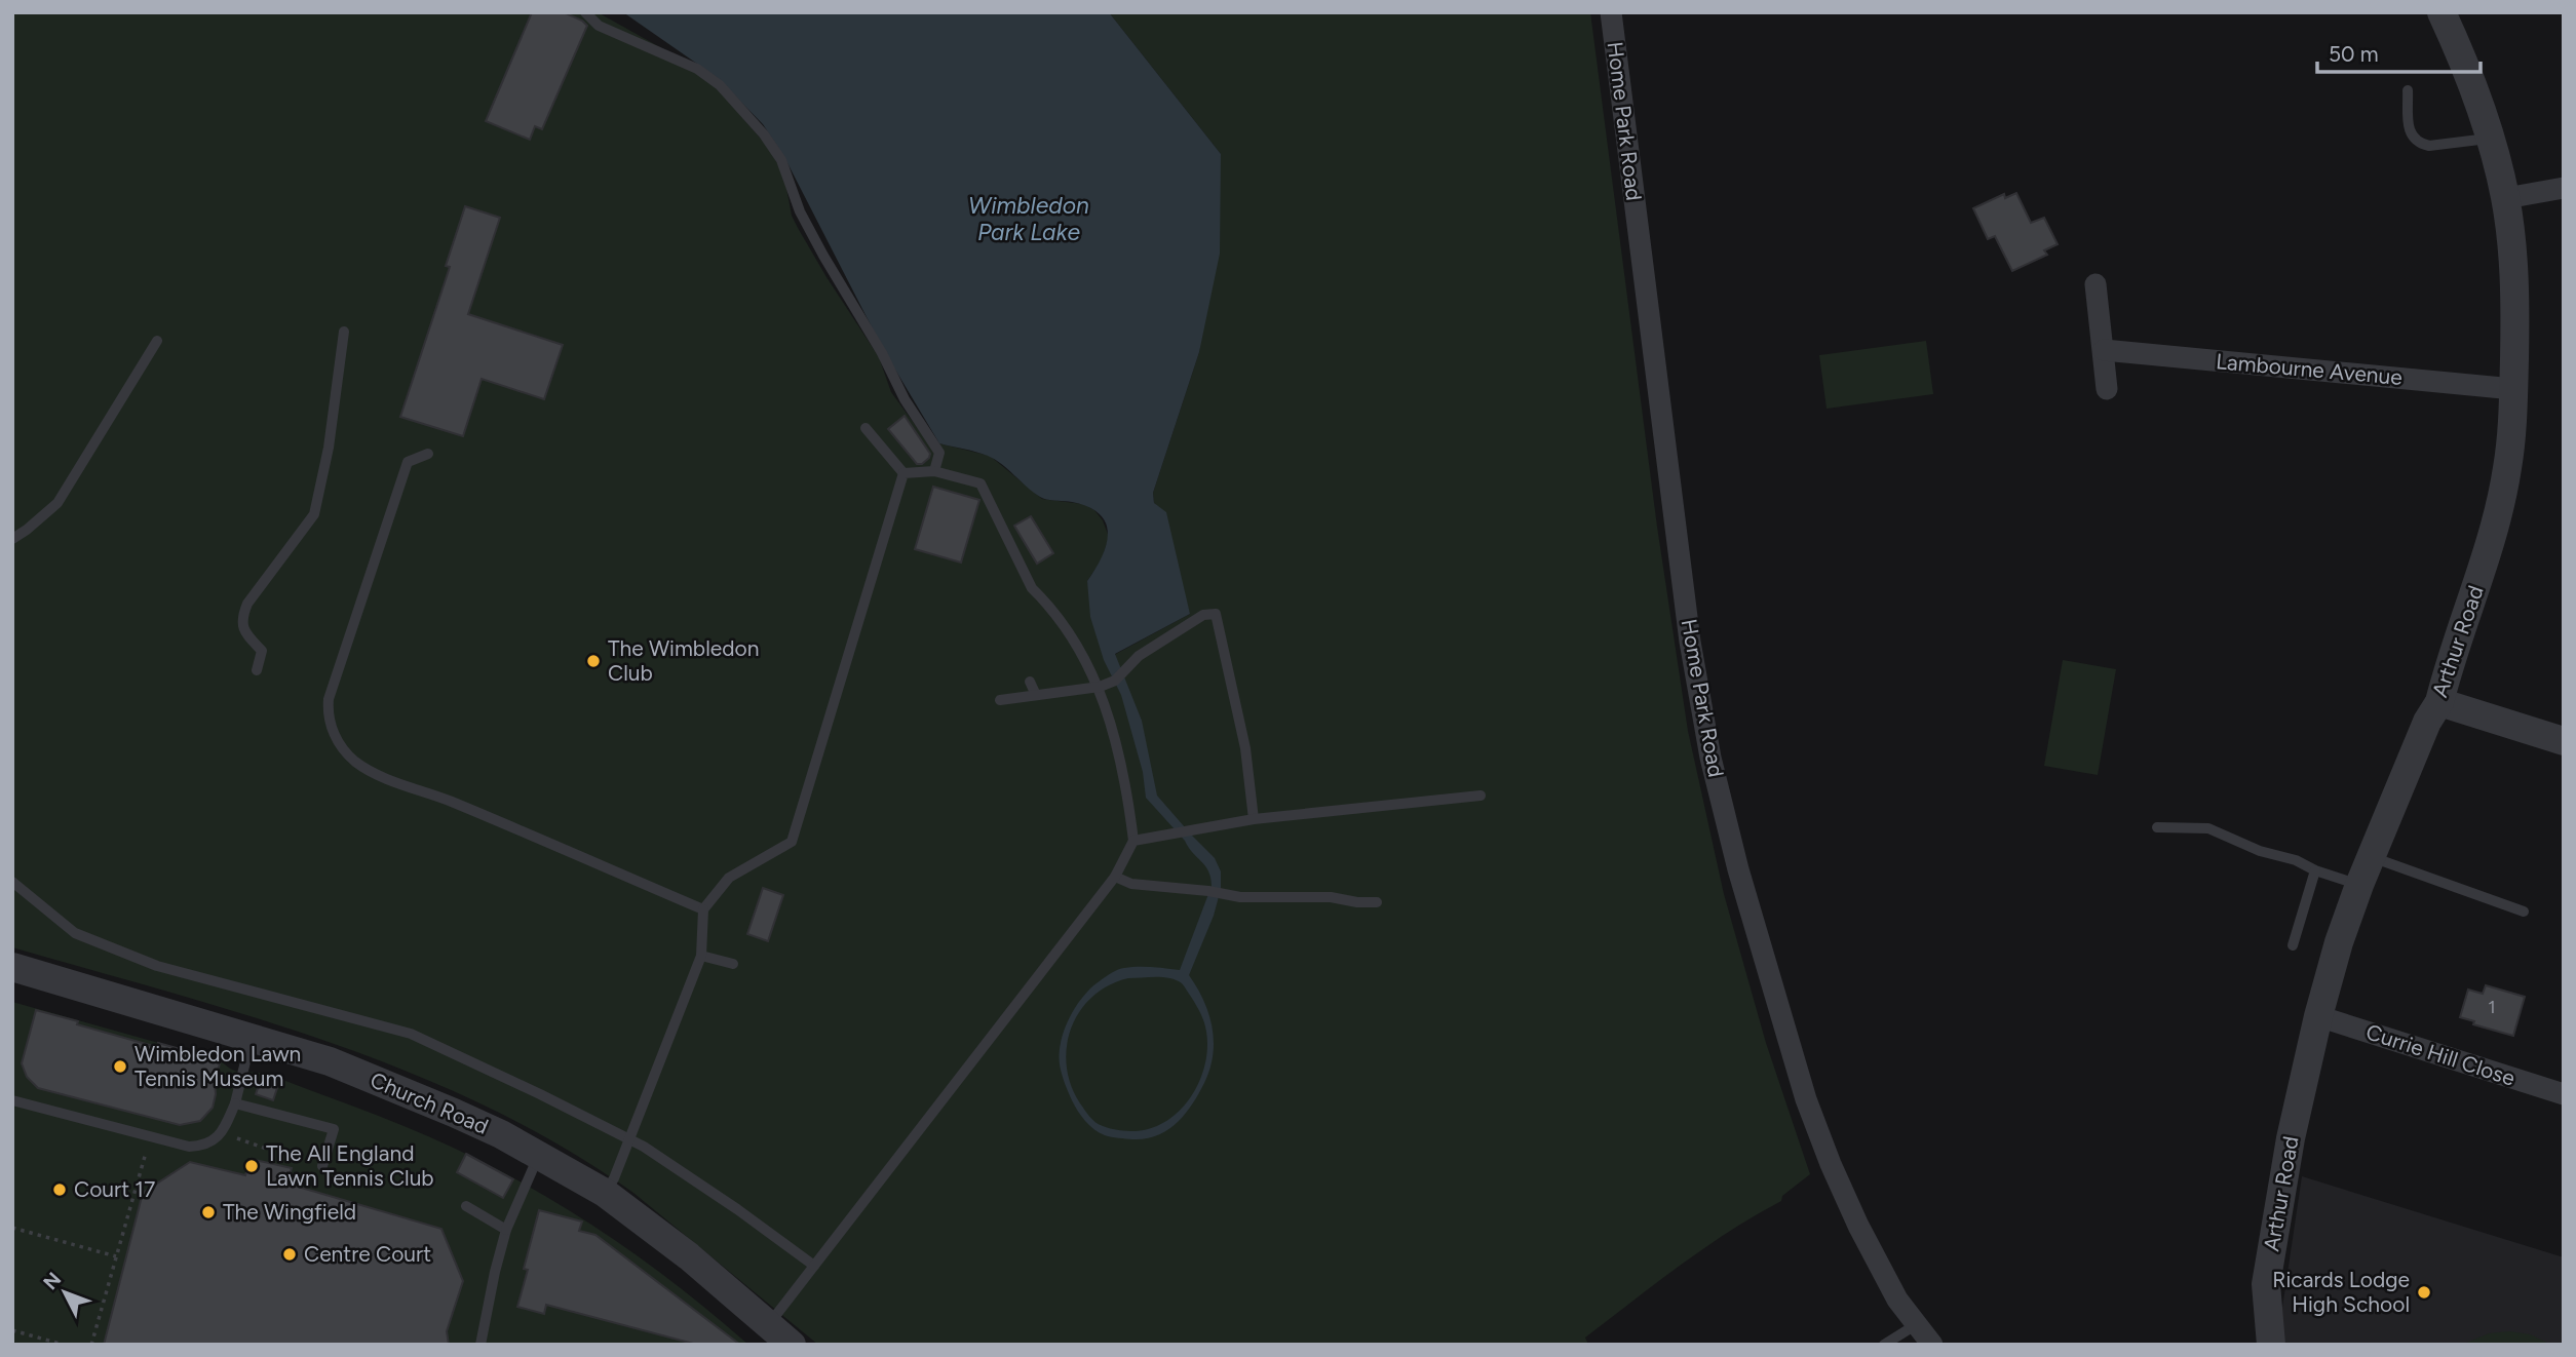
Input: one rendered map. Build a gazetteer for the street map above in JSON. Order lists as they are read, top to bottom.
{
  "streets": {
    "street": [
      "Home Park Road",
      "Lambourne Avenue",
      "Arthur Road",
      "Currie Hill Close",
      "Church Road"
    ]
  },
  "crossings": [
    ["Lambourne Avenue", "Arthur Road"],
    ["Arthur Road", "Currie Hill Close"]
  ],
  "water": ["Wimbledon Park Lake"],
  "places": [
    "The Wimbledon Club",
    "Wimbledon Lawn Tennis Museum",
    "The All England Lawn Tennis Club",
    "Court 17",
    "The Wingfield",
    "Centre Court",
    "Ricards Lodge High School"
  ],
  "house_numbers": ["1"],
  "scale_bar": "50 m",
  "north": "top left"
}
